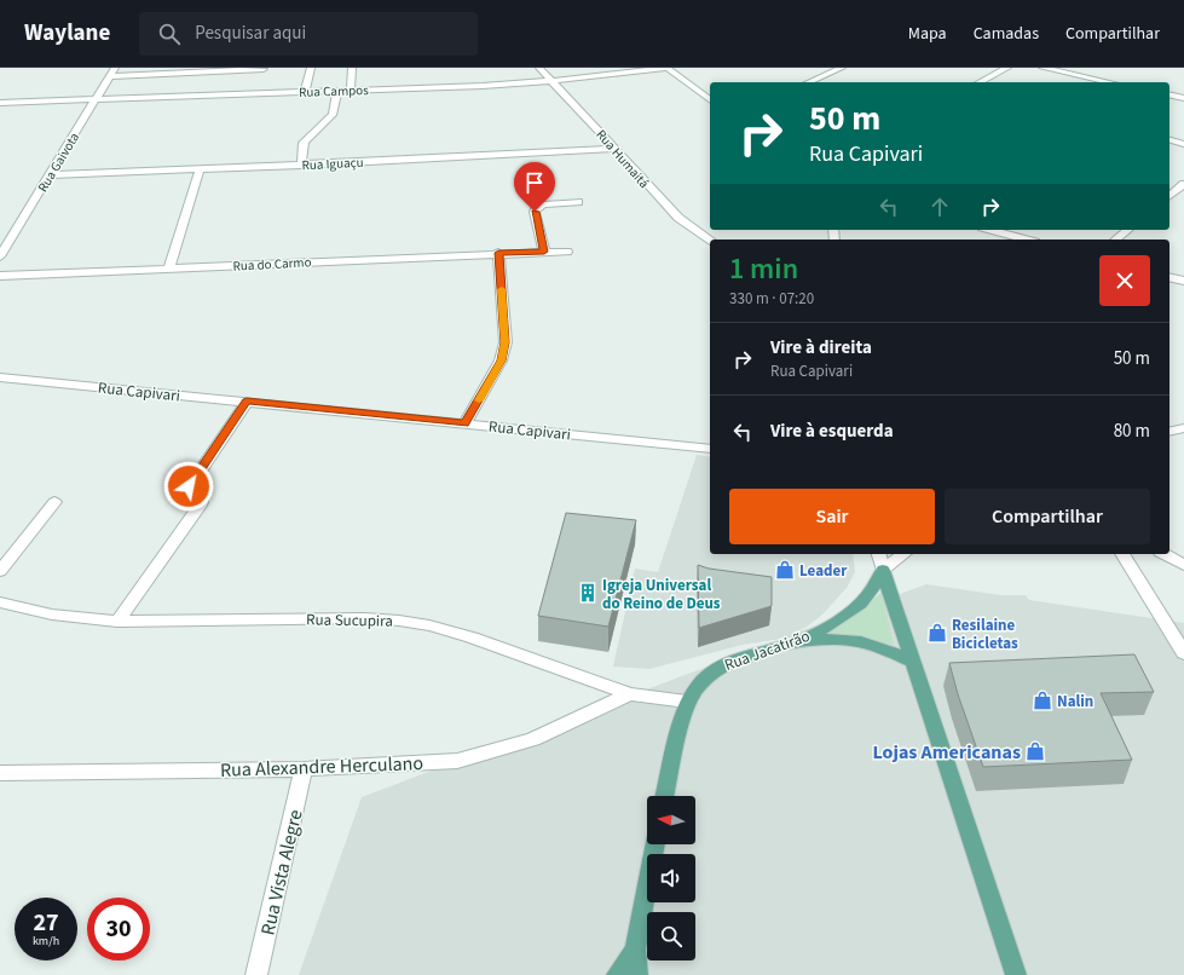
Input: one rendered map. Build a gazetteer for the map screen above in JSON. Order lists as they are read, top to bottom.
{
  "streets": {
    "main road": ["Rua Jacatirão"],
    "street": [
      "Rua Campos",
      "Rua Humaitá",
      "Rua Gaivota",
      "Rua Iguaçu",
      "Rua do Carmo",
      "Rua Capivari",
      "Rua Sucupira",
      "Rua Alexandre Herculano",
      "Rua Vista Alegre"
    ]
  },
  "crossings": [
    ["Rua Campos", "Rua Humaitá"],
    ["Rua Campos", "Rua Gaivota"],
    ["Rua Humaitá", "Rua Iguaçu"],
    ["Rua Gaivota", "Rua Iguaçu"],
    ["Rua Sucupira", "Rua Jacatirão"],
    ["Rua Sucupira", "Rua Alexandre Herculano"],
    ["Rua Alexandre Herculano", "Rua Vista Alegre"]
  ],
  "places": {
    "shop": [
      "Leader",
      "Resilaine Bicicletas",
      "Nalin",
      "Lojas Americanas"
    ],
    "building": ["Igreja Universal do Reino de Deus"]
  },
  "north": "left",
  "page": {
    "header": "Waylane",
    "search": "Pesquisar aqui",
    "nav": ["Mapa", "Camadas", "Compartilhar"],
    "turn": ["50 m", "Rua Capivari"],
    "heading": ["1 min", "330 m · 07:20"],
    "list": [
      {
        "name": "Vire à direita",
        "note": "Rua Capivari",
        "value": "50 m"
      },
      {
        "name": "Vire à esquerda",
        "value": "80 m"
      }
    ],
    "buttons": ["Sair", "Compartilhar"],
    "speed": "27 km/h",
    "limit": "30"
  }
}
